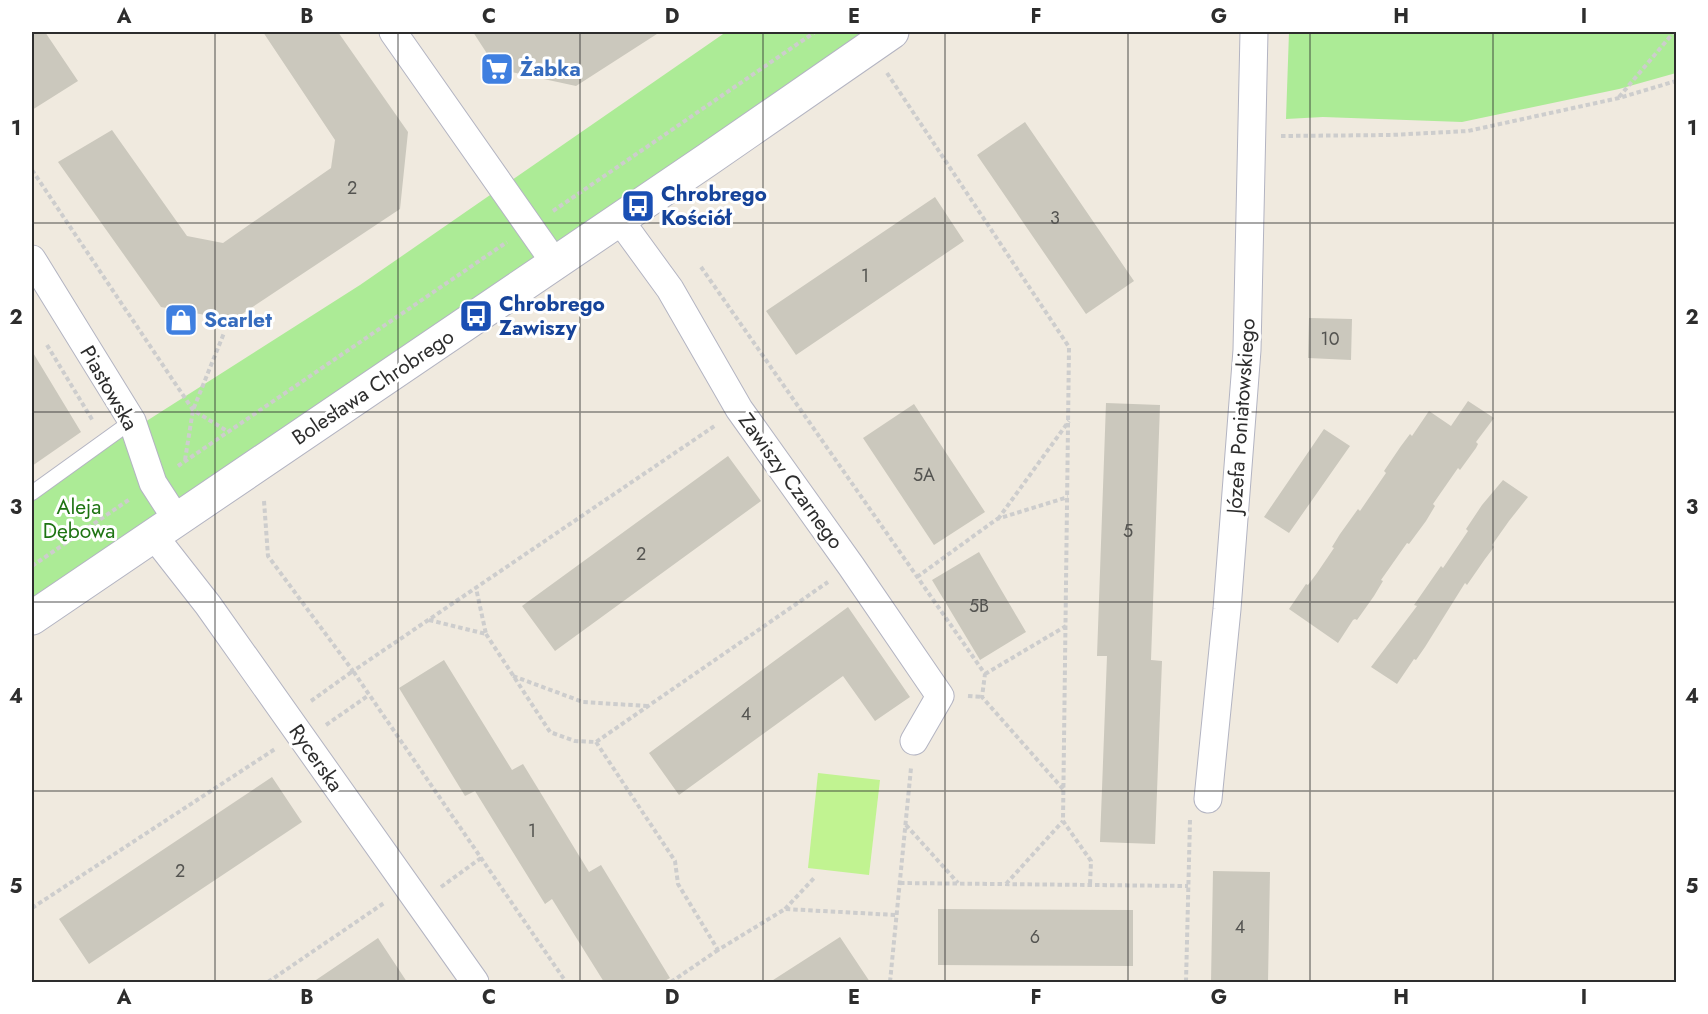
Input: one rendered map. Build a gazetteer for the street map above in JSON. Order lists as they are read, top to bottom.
{
  "streets": {
    "street": [
      "Bolesława Chrobrego",
      "Piastowska",
      "Józefa Poniatowskiego",
      "Zawiszy Czarnego",
      "Rycerska"
    ]
  },
  "crossings": [
    ["Bolesława Chrobrego", "Piastowska"],
    ["Bolesława Chrobrego", "Zawiszy Czarnego"],
    ["Bolesława Chrobrego", "Rycerska"],
    ["Piastowska", "Rycerska"]
  ],
  "parks": ["Aleja Dębowa"],
  "places": {
    "supermarket": ["Żabka"],
    "bus stop": ["Chrobrego Kościół", "Chrobrego Zawiszy"],
    "shop": ["Scarlet"]
  },
  "house_numbers": [
    "2",
    "3",
    "1",
    "10",
    "5A",
    "5",
    "2",
    "5B",
    "4",
    "1",
    "2",
    "4",
    "6"
  ],
  "grid": {
    "columns": [
      "A",
      "B",
      "C",
      "D",
      "E",
      "F",
      "G",
      "H",
      "I"
    ],
    "rows": [
      "1",
      "2",
      "3",
      "4",
      "5"
    ]
  }
}
